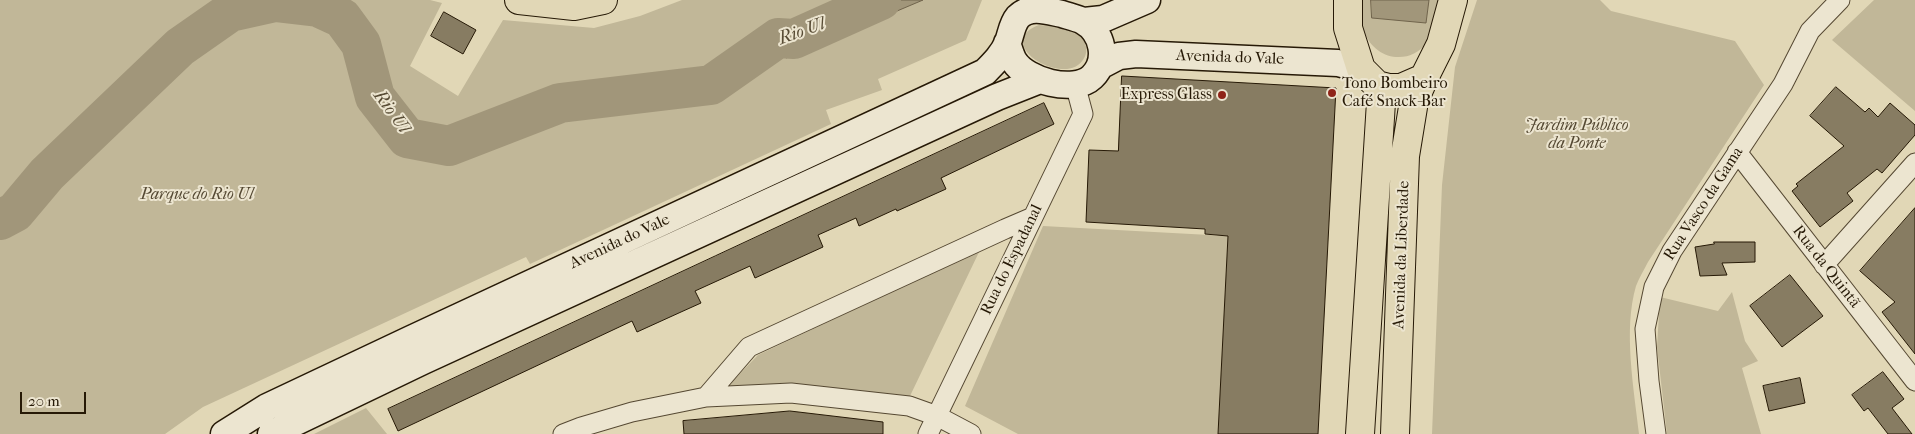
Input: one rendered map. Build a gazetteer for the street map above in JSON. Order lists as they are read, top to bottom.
{
  "streets": {
    "main road": ["Avenida do Vale", "Avenida da Liberdade"],
    "street": ["Rua Vasco da Gama", "Rua do Espadanal", "Rua da Quintã"]
  },
  "crossings": [
    ["Avenida do Vale", "Avenida da Liberdade"],
    ["Avenida do Vale", "Rua do Espadanal"],
    ["Rua Vasco da Gama", "Rua da Quintã"]
  ],
  "water": ["Rio Ul"],
  "parks": ["Jardim Público da Ponte", "Parque do Rio Ul"],
  "places": ["Tono Bombeiro Café Snack-Bar", "Express Glass"],
  "scale_bar": "20 m"
}
